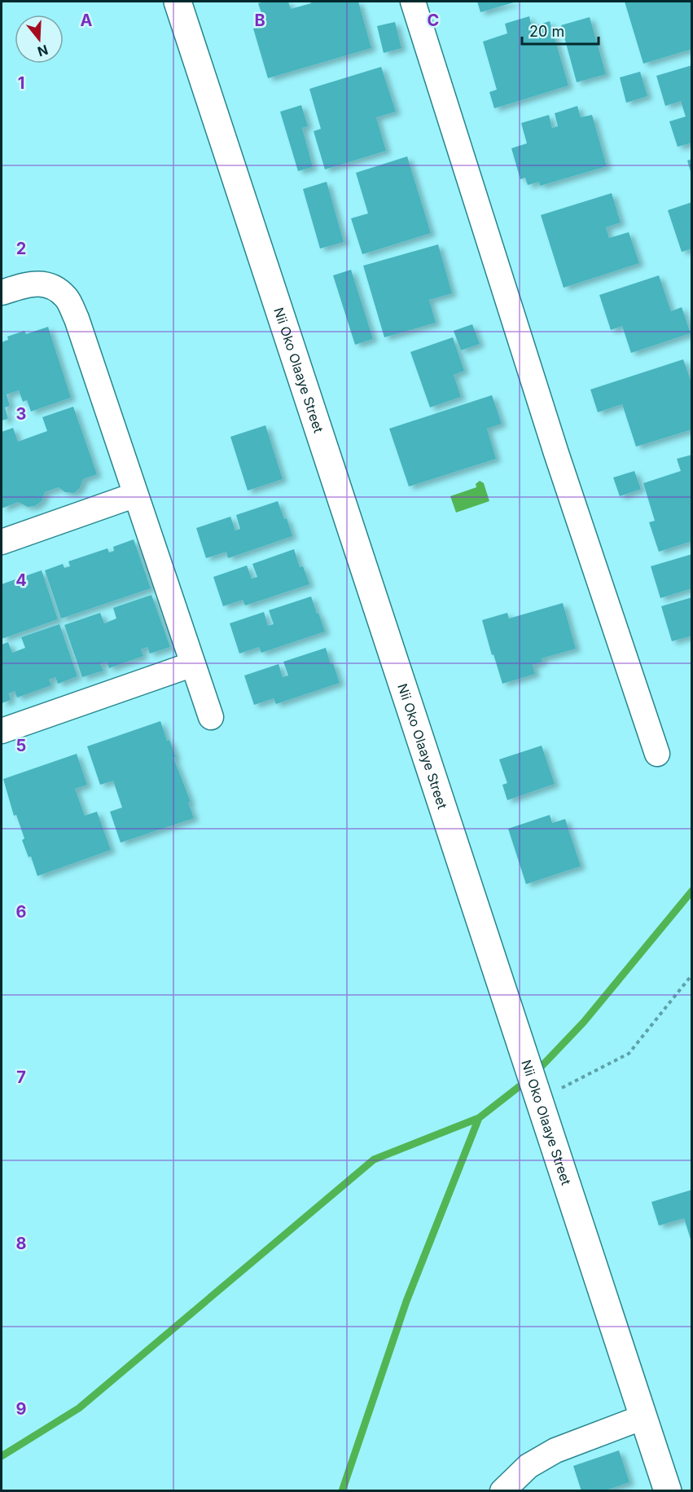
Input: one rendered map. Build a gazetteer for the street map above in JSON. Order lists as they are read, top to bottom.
{
  "streets": {
    "street": ["Nii Oko Olaaye Street"]
  },
  "scale_bar": "20 m",
  "north": "bottom",
  "grid": {
    "columns": ["A", "B", "C"],
    "rows": [
      "1",
      "2",
      "3",
      "4",
      "5",
      "6",
      "7",
      "8",
      "9"
    ]
  }
}
